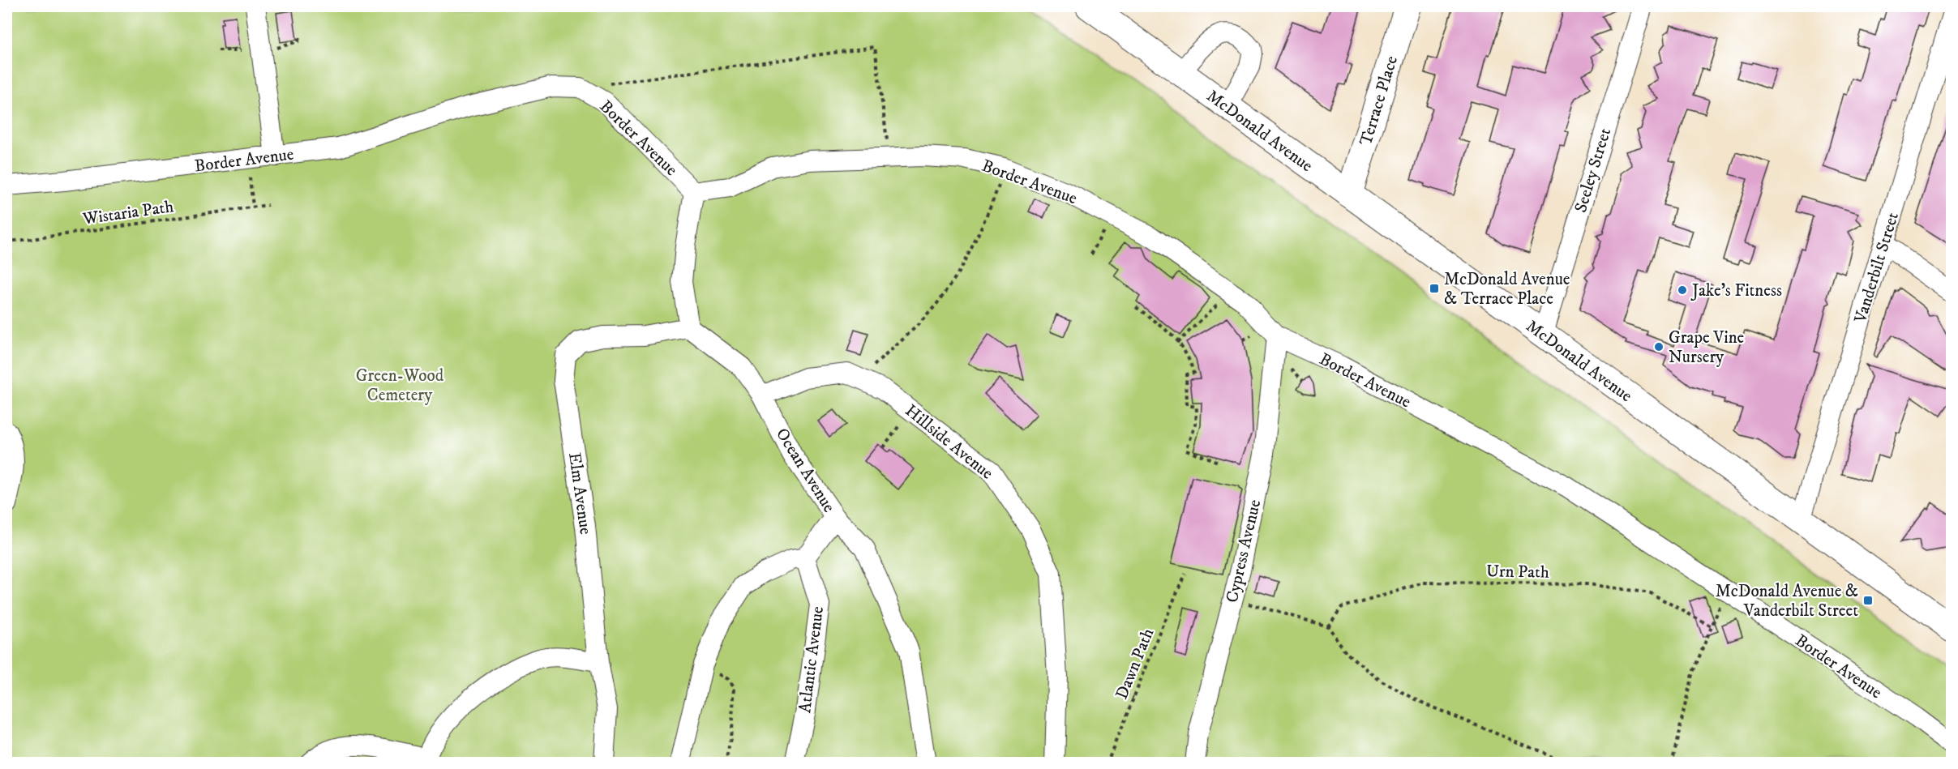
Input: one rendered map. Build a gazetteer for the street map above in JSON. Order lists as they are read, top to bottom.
{
  "streets": {
    "main road": ["Terrace Place", "McDonald Avenue"],
    "street": [
      "Border Avenue",
      "Seeley Street",
      "Vanderbilt Street",
      "Hillside Avenue",
      "Ocean Avenue",
      "Elm Avenue",
      "Cypress Avenue",
      "Atlantic Avenue"
    ],
    "path": ["Wistaria Path", "Urn Path", "Dawn Path"]
  },
  "crossings": [
    ["Terrace Place", "McDonald Avenue"],
    ["McDonald Avenue", "Seeley Street"],
    ["McDonald Avenue", "Vanderbilt Street"],
    ["Border Avenue", "Cypress Avenue"],
    ["Hillside Avenue", "Ocean Avenue"],
    ["Ocean Avenue", "Elm Avenue"]
  ],
  "parks": ["Green-Wood Cemetery"],
  "places": {
    "transit": ["McDonald Avenue & Terrace Place", "McDonald Avenue & Vanderbilt Street"],
    "other": ["Jake's Fitness", "Grape Vine Nursery"]
  }
}
